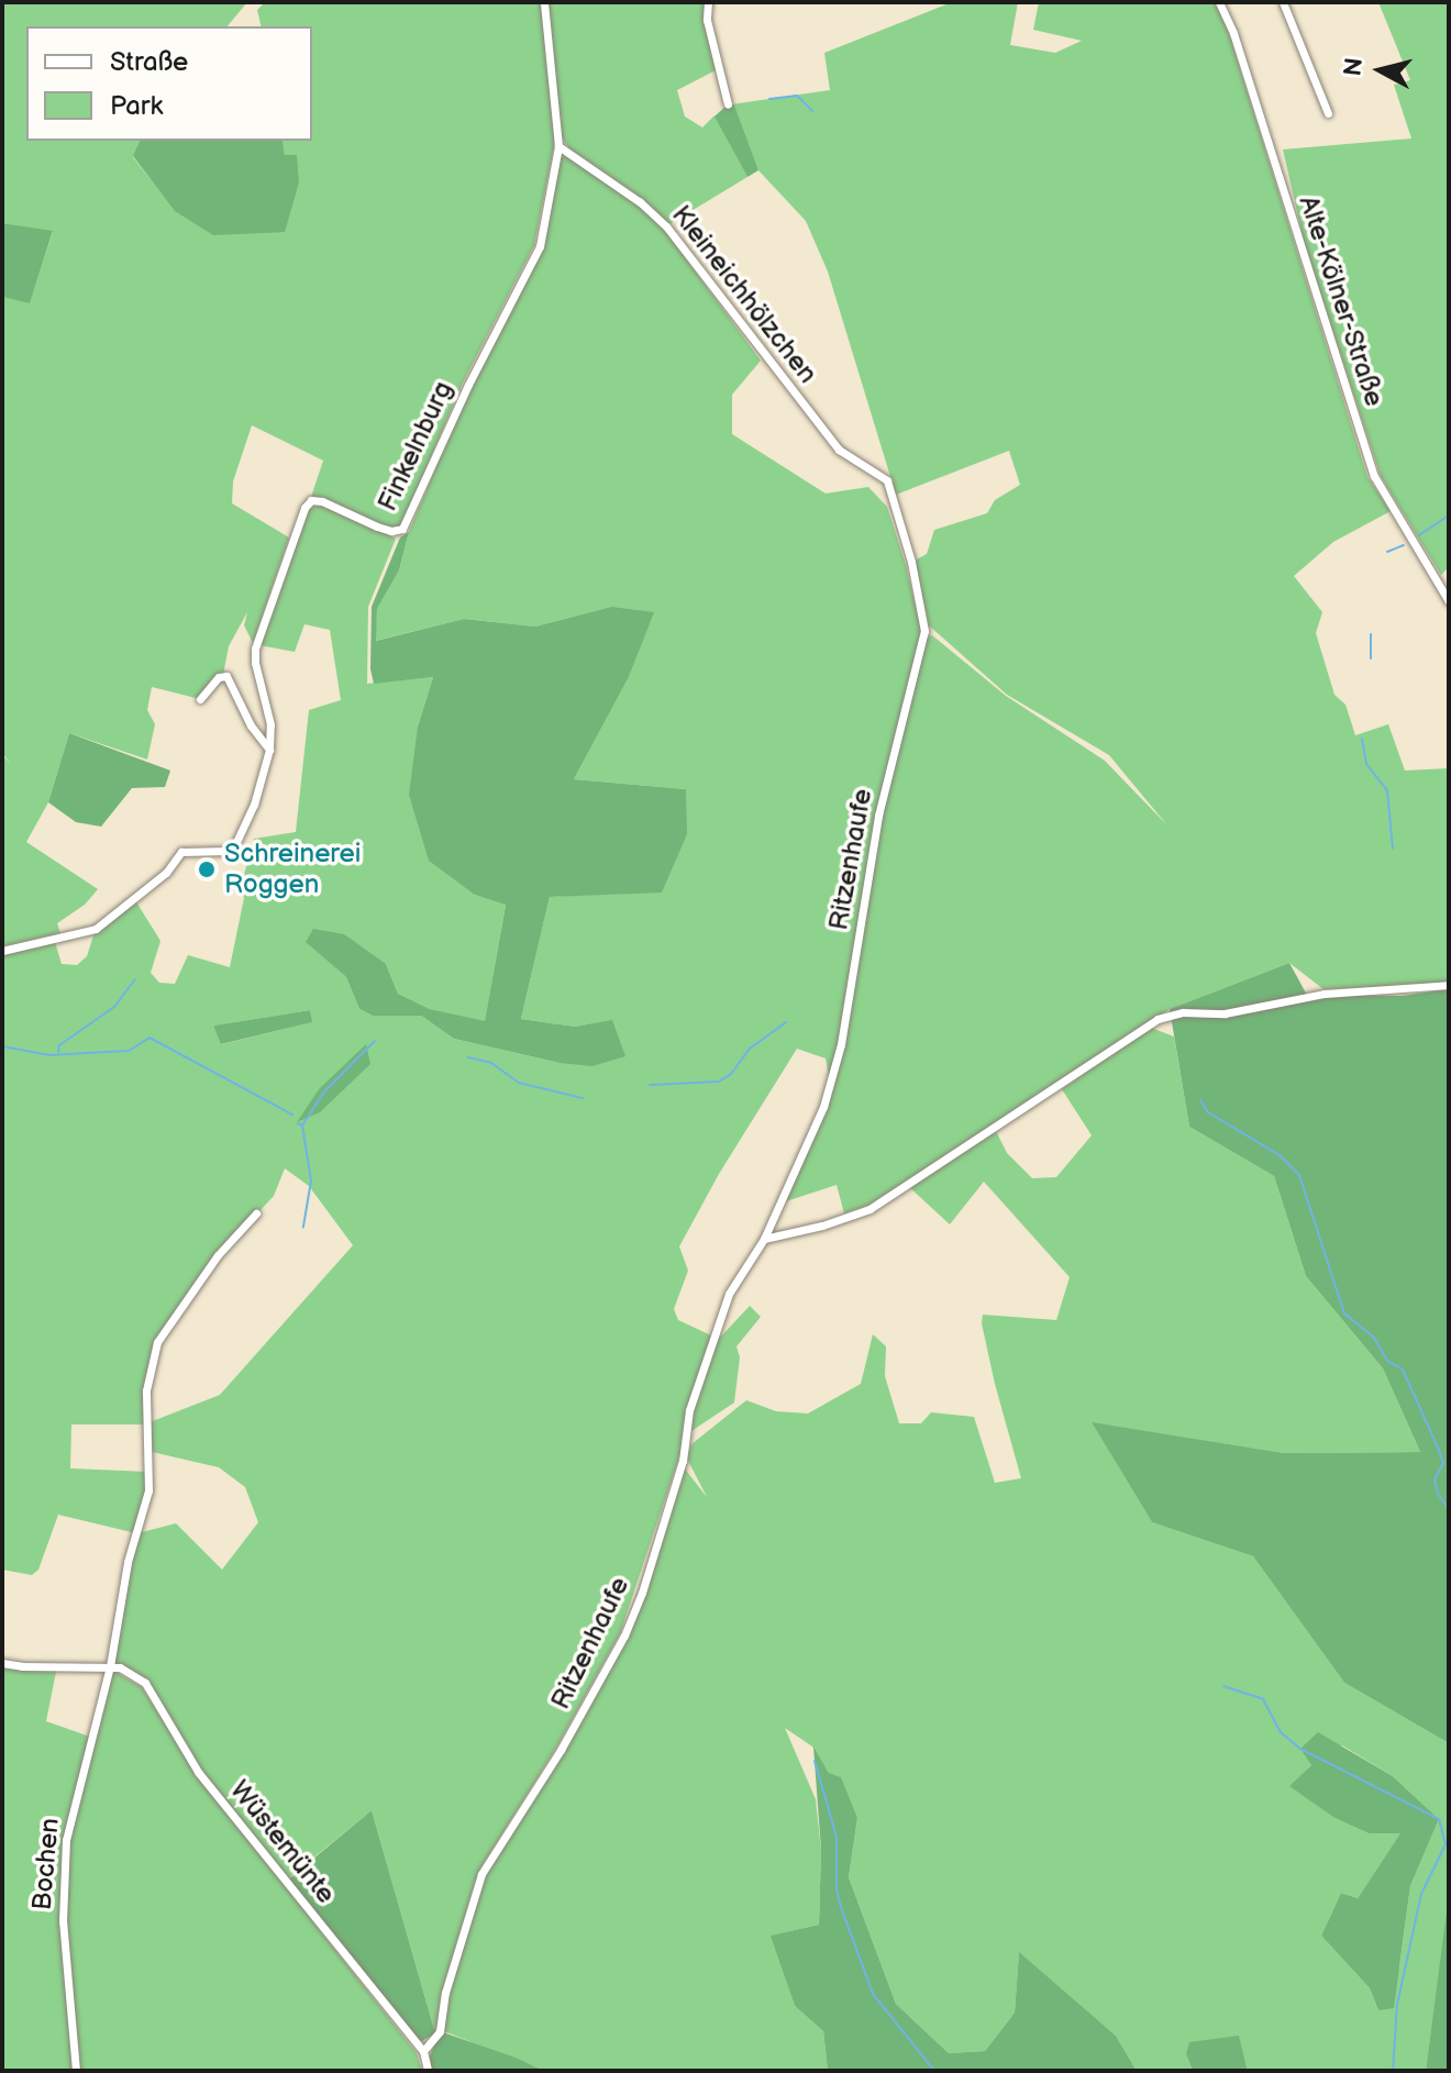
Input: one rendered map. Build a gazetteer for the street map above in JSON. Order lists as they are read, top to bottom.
{
  "streets": {
    "street": [
      "Kleineichhölzchen",
      "Alte-Kölner-Straße",
      "Finkelnburg",
      "Ritzenhaufe",
      "Wüstemünte",
      "Bochen"
    ]
  },
  "crossings": [
    ["Kleineichhölzchen", "Finkelnburg"],
    ["Kleineichhölzchen", "Ritzenhaufe"],
    ["Ritzenhaufe", "Wüstemünte"],
    ["Wüstemünte", "Bochen"]
  ],
  "places": ["Schreinerei Roggen"],
  "legend": ["Straße", "Park"],
  "north": "left"
}
